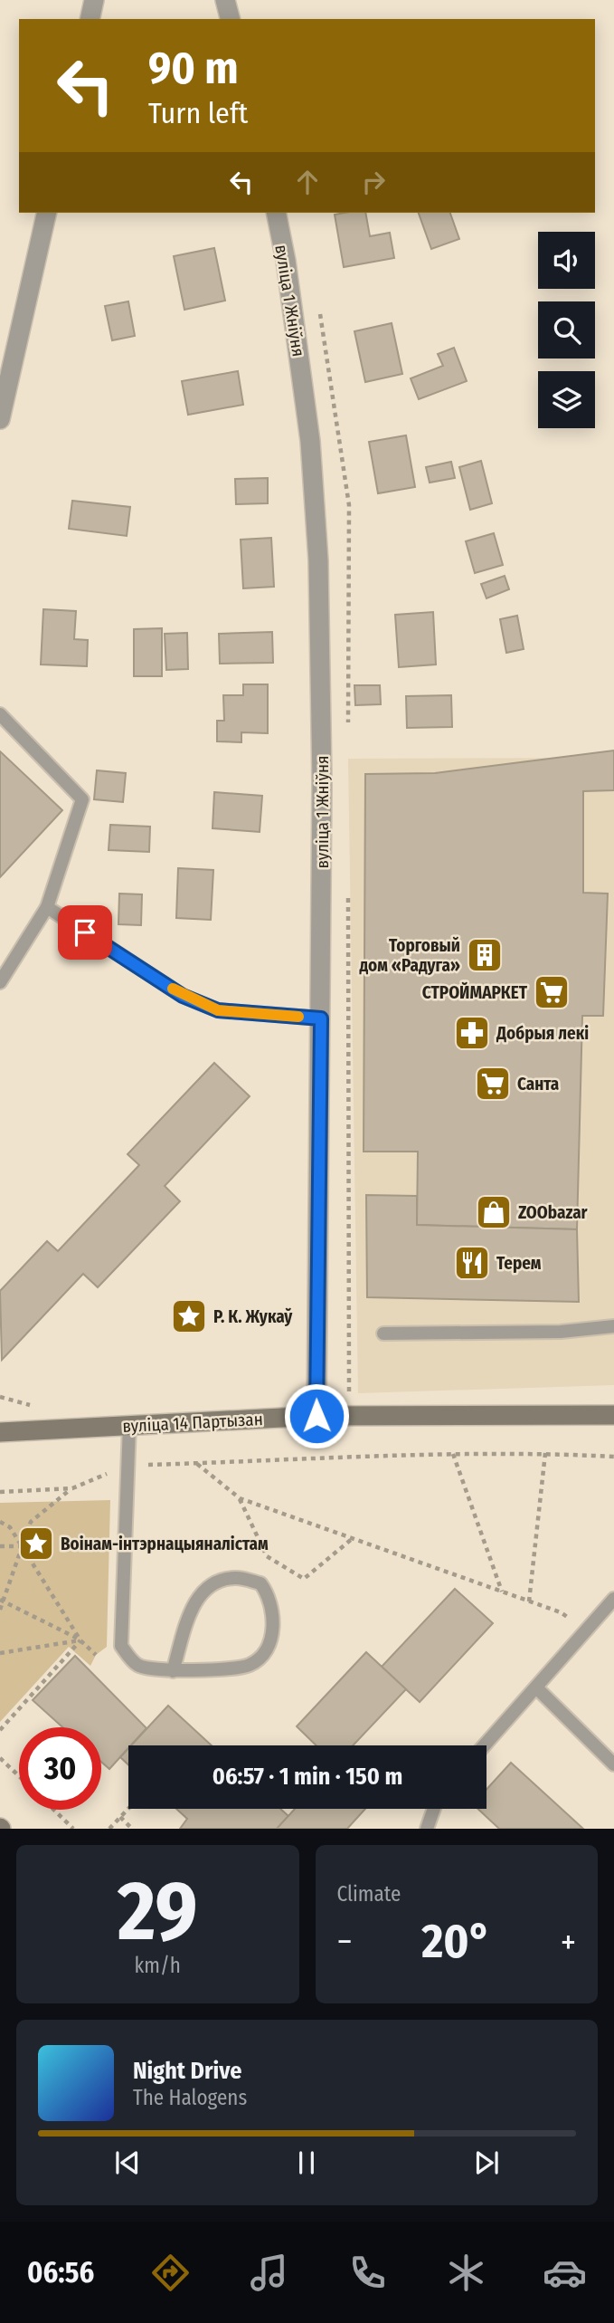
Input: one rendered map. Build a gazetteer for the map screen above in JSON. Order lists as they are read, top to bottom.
{
  "streets": {
    "main road": ["вуліца 14 Партызан"],
    "street": ["вуліца 1 Жніўня"]
  },
  "crossings": [
    ["вуліца 1 Жніўня", "вуліца 14 Партызан"]
  ],
  "places": {
    "building": ["Торговый дом «Радуга»"],
    "supermarket": ["СТРОЙМАРКЕТ", "Санта"],
    "pharmacy": ["Добрыя лекі"],
    "shop": ["ZOObazar"],
    "restaurant": ["Терем"],
    "place": ["Р. К. Жукаў", "Воінам-інтэрнацыяналістам"]
  },
  "page": {
    "turn": ["90 m", "Turn left"],
    "limit": "30",
    "trip": "06:57 · 1 min · 150 m",
    "tile": [
      ["29", "km/h"],
      "Climate"
    ],
    "heat": ["−", "20°", "+"],
    "song": ["Night Drive", "The Halogens"],
    "tabs": "06:56"
  }
}
